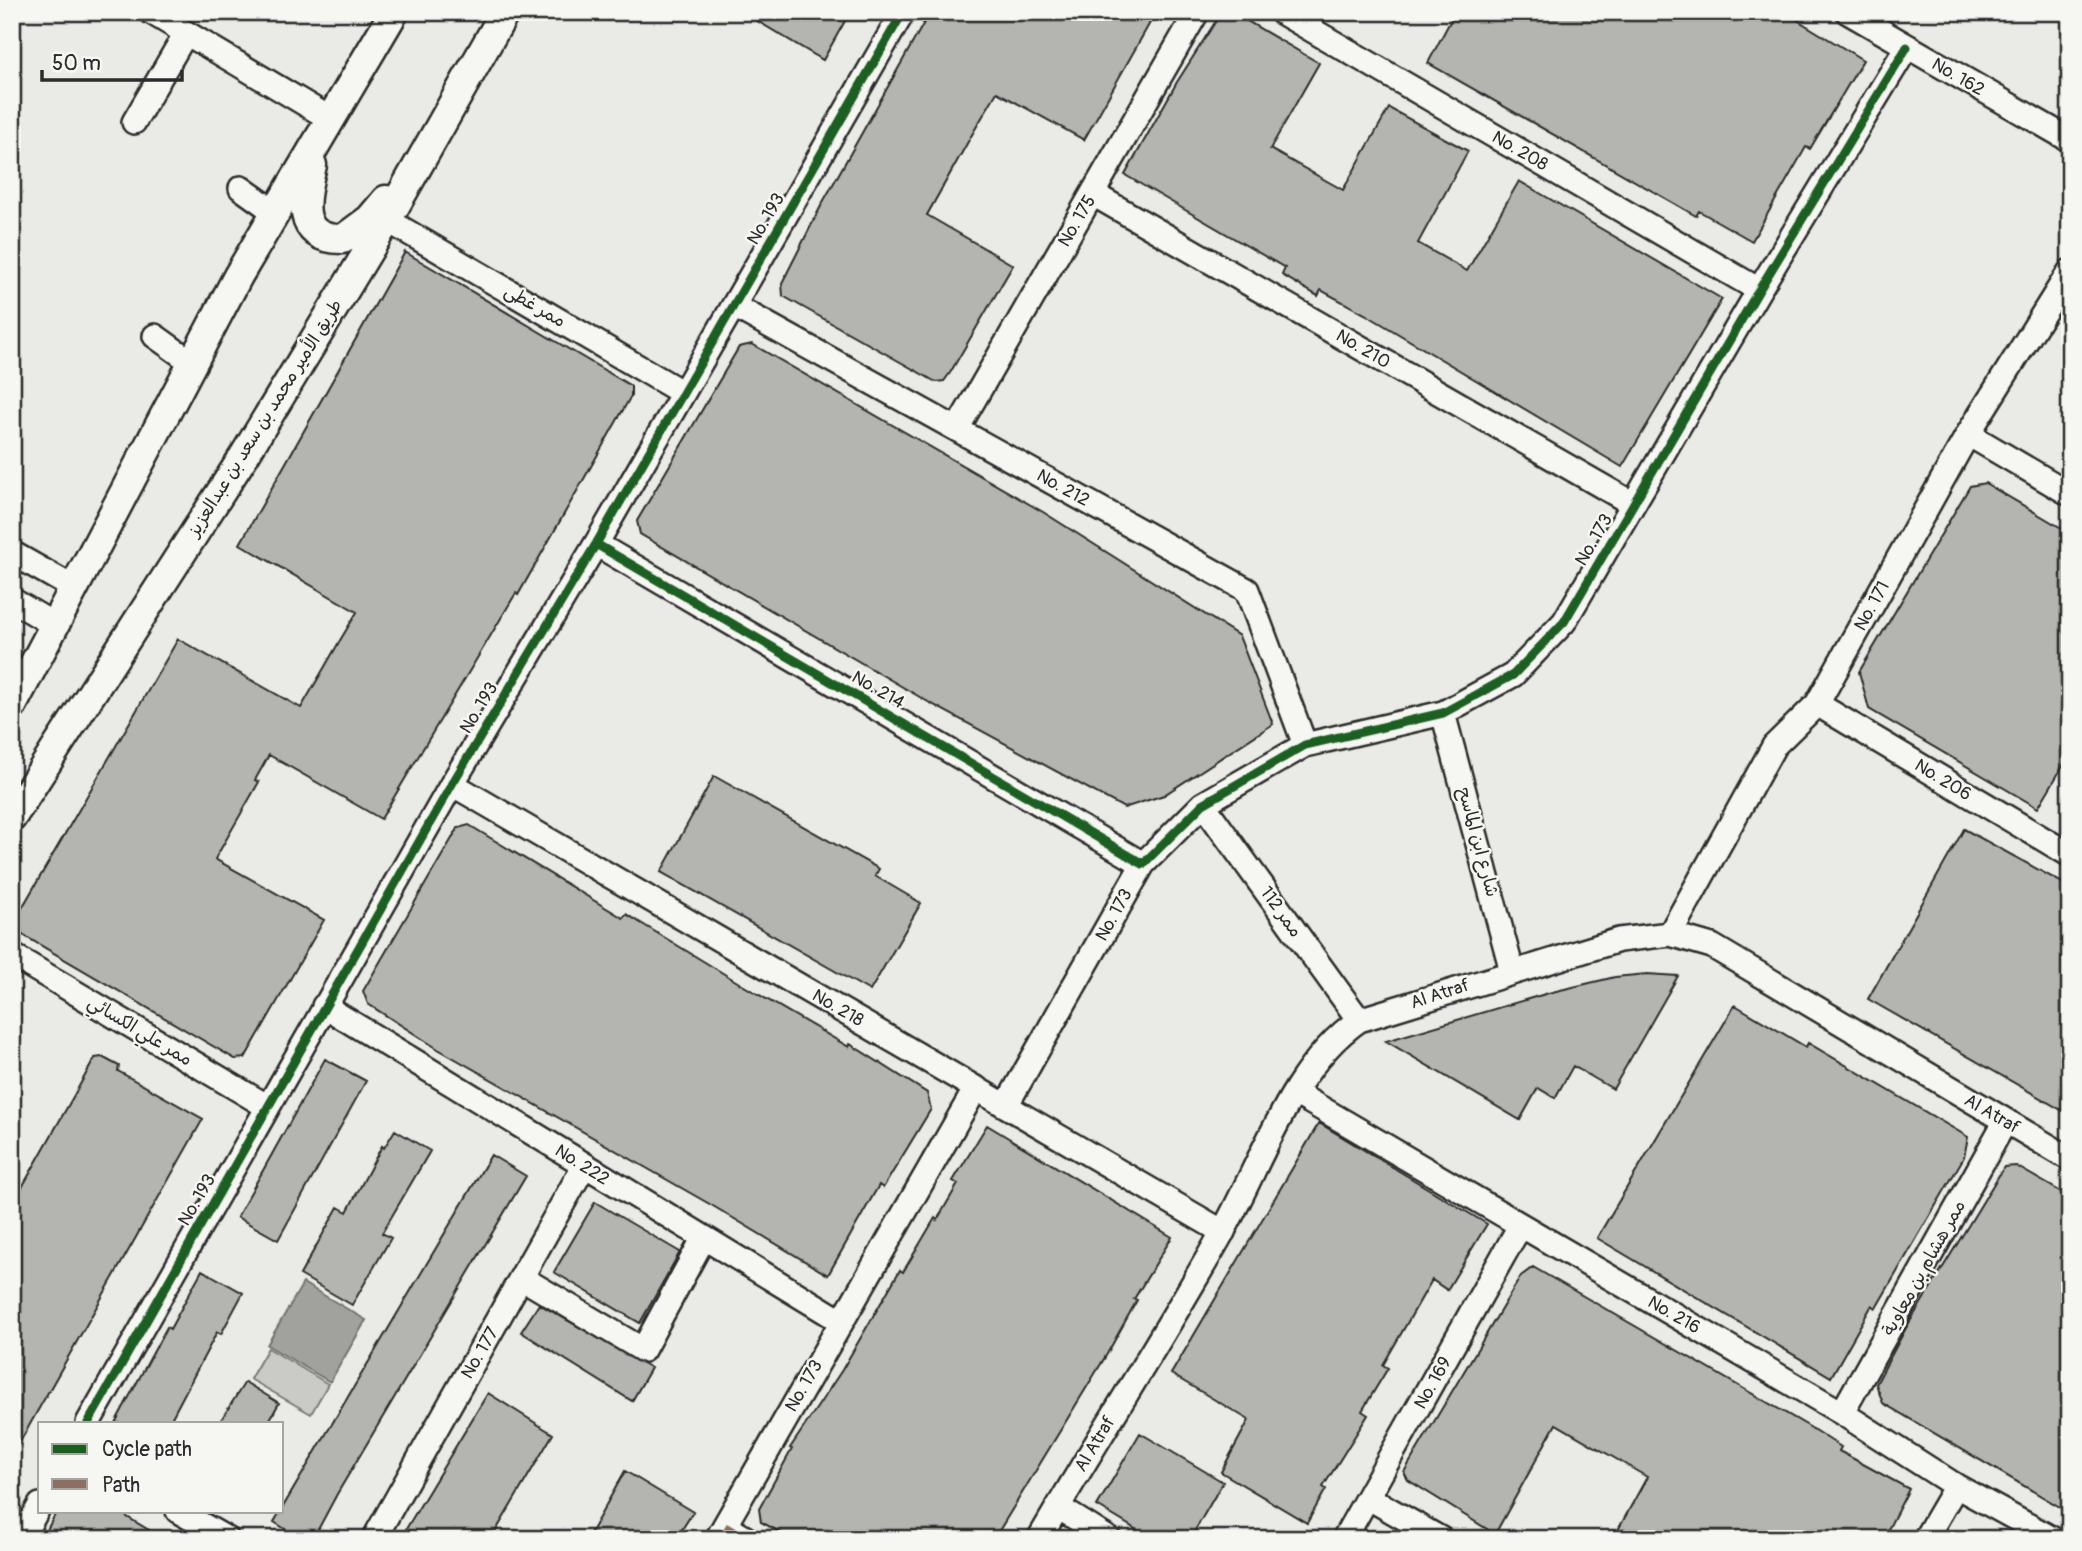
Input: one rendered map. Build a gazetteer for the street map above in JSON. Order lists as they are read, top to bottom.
{
  "streets": {
    "main road": ["طريق الأمير محمد بن سعد بن عبدالعزيز"],
    "street": [
      "No. 162",
      "No. 208",
      "No. 193",
      "No. 175",
      "ممر غطى",
      "No. 210",
      "No. 212",
      "No. 173",
      "No. 171",
      "No. 214",
      "No. 206",
      "شارع ابن الماسح",
      "ممر 112",
      "Al Atraf",
      "No. 218",
      "ممر علي الكسائي",
      "No. 222",
      "ممر هشام بن معاوية",
      "No. 216",
      "No. 177",
      "No. 169"
    ]
  },
  "crossings": [
    ["No. 162", "No. 173"],
    ["No. 208", "No. 173"],
    ["No. 193", "ممر غطى"],
    ["No. 193", "No. 212"],
    ["No. 193", "No. 214"],
    ["No. 193", "No. 218"],
    ["No. 193", "ممر علي الكسائي"],
    ["No. 193", "No. 222"],
    ["No. 175", "No. 210"],
    ["No. 175", "No. 212"],
    ["ممر غطى", "طريق الأمير محمد بن سعد بن عبدالعزيز"],
    ["No. 210", "No. 173"],
    ["No. 212", "No. 173"],
    ["No. 173", "No. 214"],
    ["No. 173", "شارع ابن الماسح"],
    ["No. 173", "ممر 112"],
    ["No. 173", "No. 218"],
    ["No. 173", "No. 222"],
    ["No. 171", "No. 206"],
    ["No. 171", "Al Atraf"],
    ["شارع ابن الماسح", "Al Atraf"],
    ["ممر 112", "Al Atraf"],
    ["Al Atraf", "No. 218"],
    ["Al Atraf", "ممر هشام بن معاوية"],
    ["Al Atraf", "No. 216"],
    ["No. 222", "No. 177"],
    ["ممر هشام بن معاوية", "No. 216"],
    ["No. 216", "No. 169"]
  ],
  "legend": ["Cycle path", "Path"],
  "scale_bar": "50 m"
}
